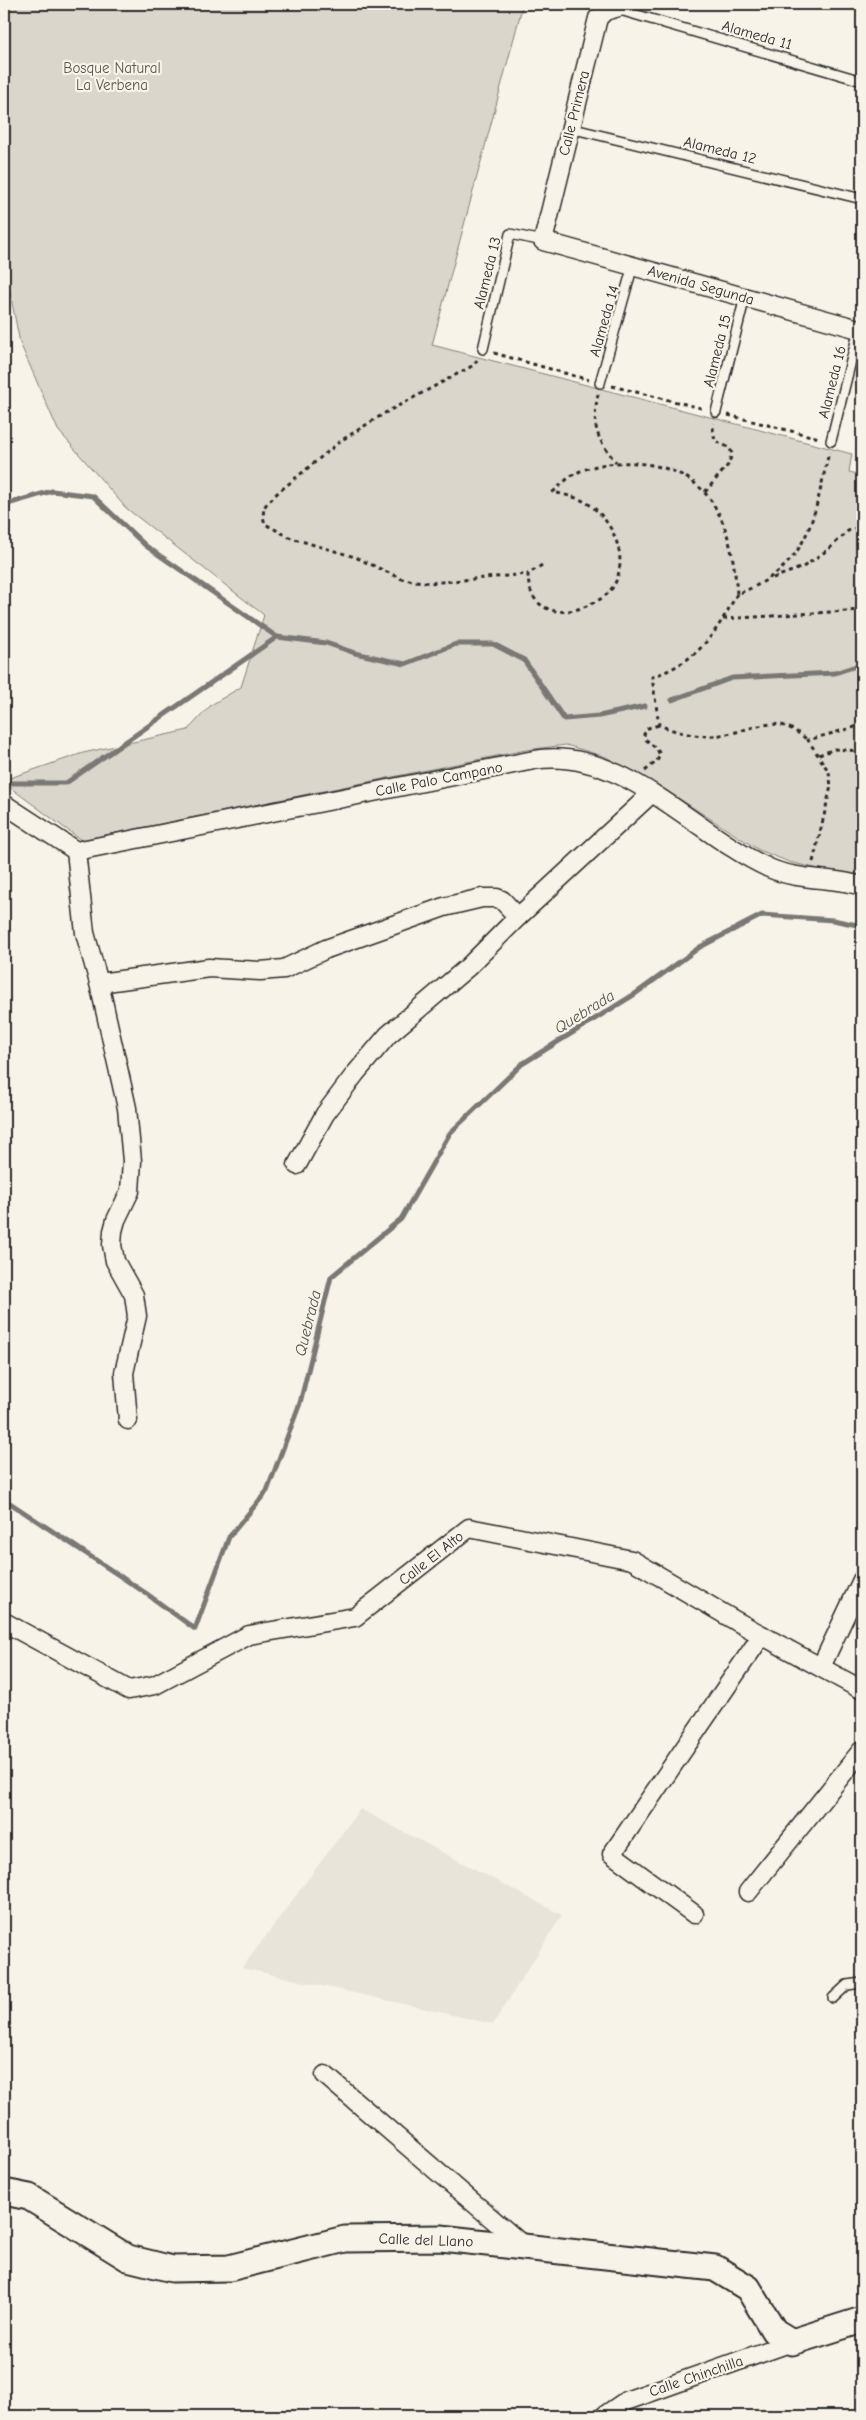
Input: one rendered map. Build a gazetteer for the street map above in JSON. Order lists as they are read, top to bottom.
{
  "streets": {
    "main road": ["Calle del Llano"],
    "street": [
      "Calle Primera",
      "Avenida Segunda",
      "Calle Palo Campano",
      "Calle El Alto",
      "Calle Chinchilla"
    ],
    "lane": [
      "Alameda 11",
      "Alameda 12",
      "Alameda 13",
      "Alameda 14",
      "Alameda 15",
      "Alameda 16"
    ]
  },
  "crossings": [
    ["Alameda 11", "Calle Primera"],
    ["Calle Primera", "Alameda 12"],
    ["Calle Primera", "Alameda 13"],
    ["Calle Primera", "Avenida Segunda"],
    ["Alameda 13", "Avenida Segunda"],
    ["Avenida Segunda", "Alameda 14"],
    ["Avenida Segunda", "Alameda 15"],
    ["Avenida Segunda", "Alameda 16"],
    ["Calle del Llano", "Calle Chinchilla"]
  ],
  "water": ["Quebrada"],
  "parks": ["Bosque Natural La Verbena"]
}
